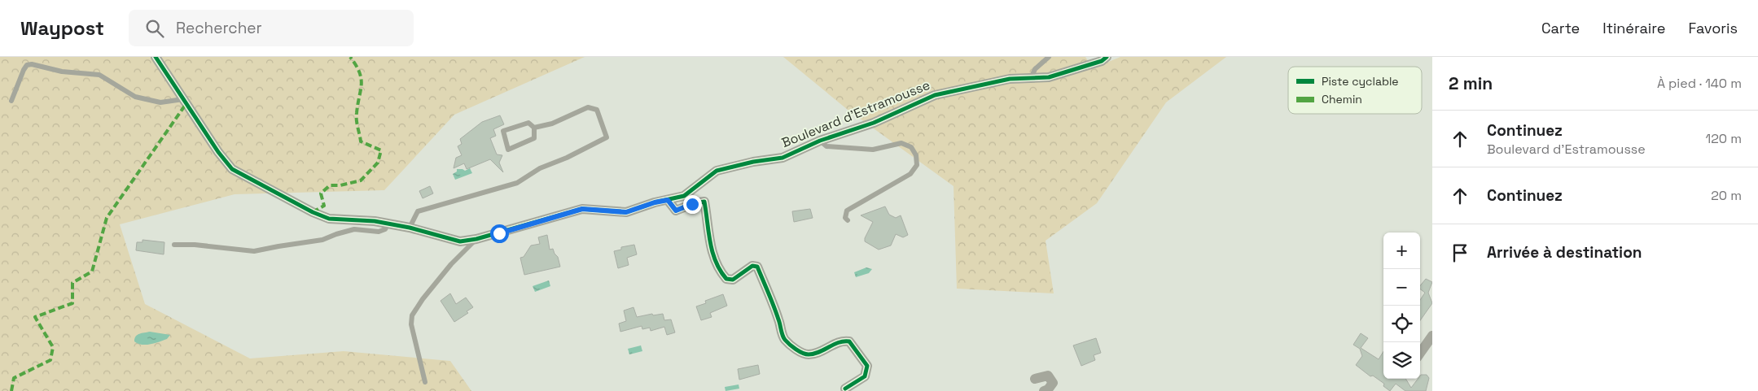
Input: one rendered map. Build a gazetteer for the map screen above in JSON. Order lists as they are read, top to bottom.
{
  "streets": {
    "street": ["Boulevard d'Estramousse"]
  },
  "legend": ["Piste cyclable", "Chemin"],
  "page": {
    "header": "Waypost",
    "search": "Rechercher",
    "nav": ["Carte", "Itinéraire", "Favoris"],
    "heading": ["2 min", "À pied · 140 m"],
    "list": [
      ["Continuez", "Boulevard d'Estramousse", "120 m"],
      ["Continuez", "20 m"],
      "Arrivée à destination"
    ],
    "map_buttons": ["+", "−"]
  }
}
